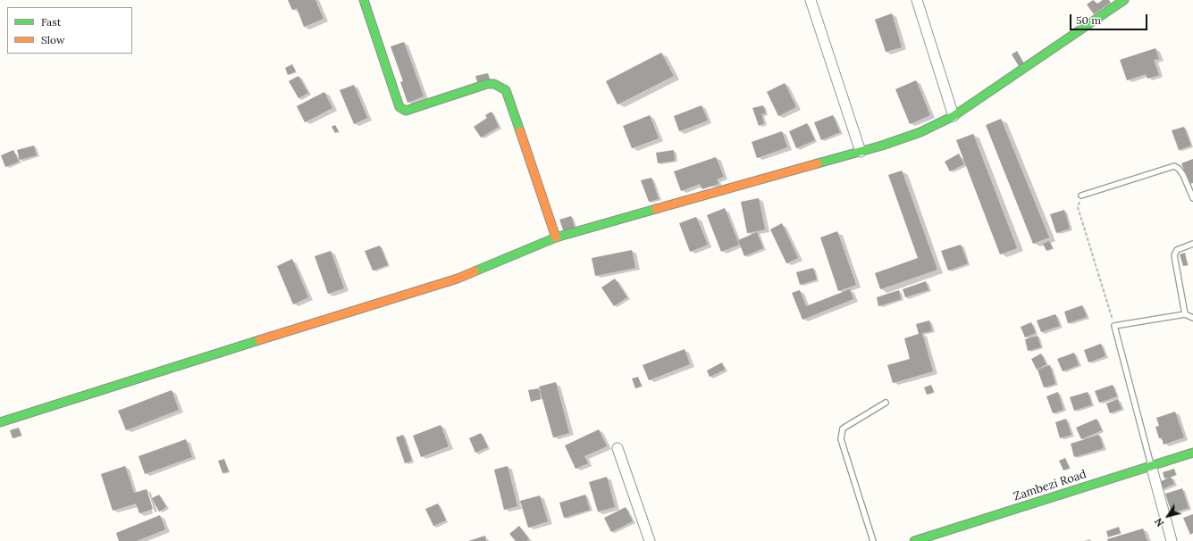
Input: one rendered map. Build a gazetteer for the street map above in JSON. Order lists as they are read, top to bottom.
{
  "streets": {
    "street": ["Zambezi Road"]
  },
  "legend": ["Fast", "Slow"],
  "scale_bar": "50 m",
  "north": "bottom left"
}
